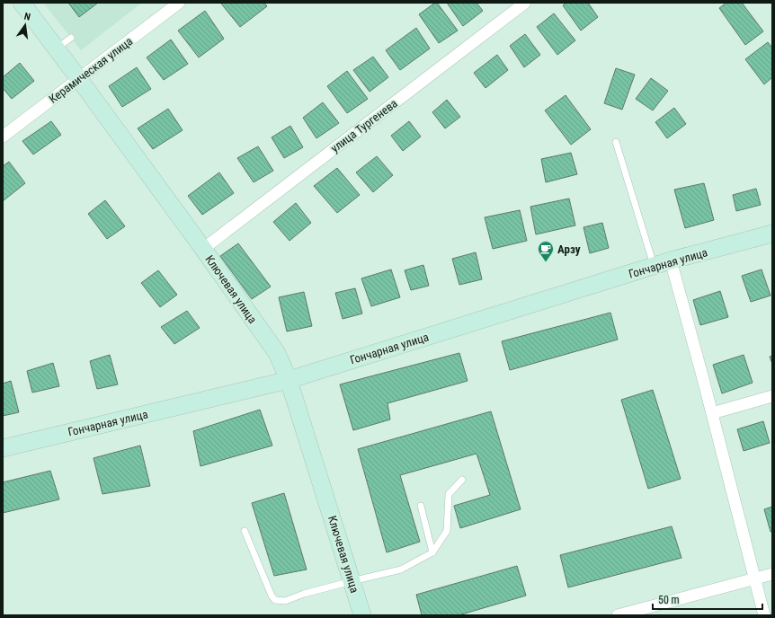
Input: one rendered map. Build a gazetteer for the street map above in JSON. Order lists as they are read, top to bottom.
{
  "streets": {
    "street": [
      "Керамическая улица",
      "улица Тургенева",
      "Гончарная улица",
      "Ключевая улица"
    ]
  },
  "crossings": [
    ["Керамическая улица", "Ключевая улица"],
    ["улица Тургенева", "Ключевая улица"],
    ["Гончарная улица", "Ключевая улица"]
  ],
  "places": {
    "cafe": ["Арзу"]
  },
  "scale_bar": "50 m",
  "north": "top"
}
